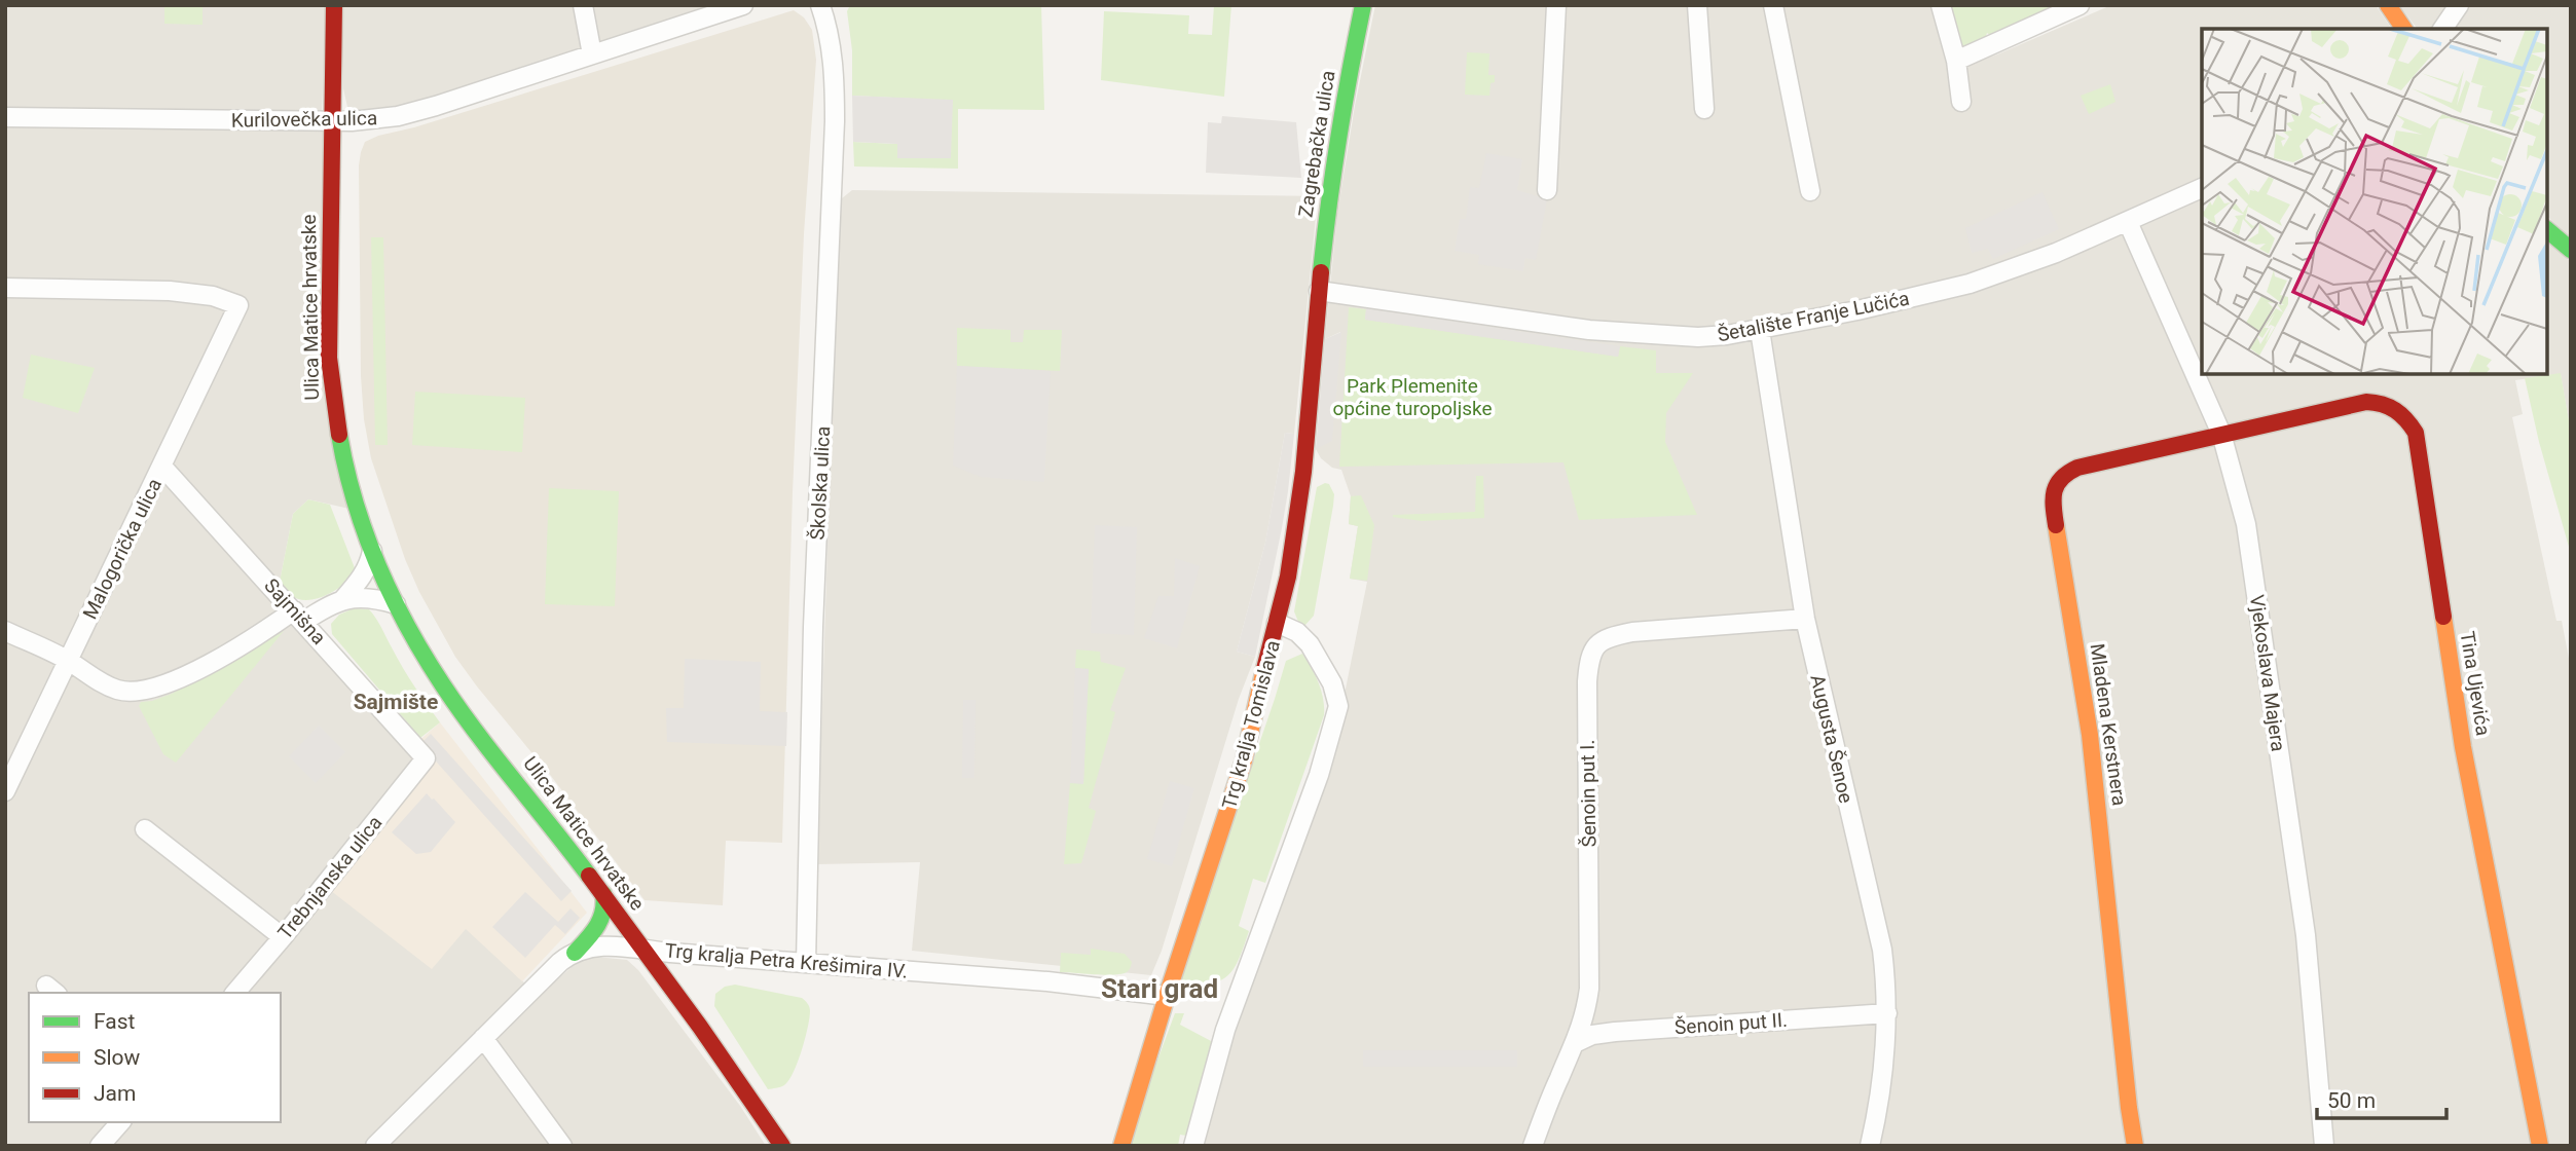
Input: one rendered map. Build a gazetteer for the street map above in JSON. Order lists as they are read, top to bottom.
{
  "streets": {
    "main road": [
      "Zagrebačka ulica",
      "Ulica Matice hrvatske",
      "Tina Ujevića",
      "Trg kralja Tomislava",
      "Mladena Kerstnera",
      "Trg kralja Petra Krešimira IV."
    ],
    "street": [
      "Kurilovečka ulica",
      "Šetalište Franje Lučića",
      "Školska ulica",
      "Malogorička ulica",
      "Sajmišna",
      "Vjekoslava Majera",
      "Augusta Šenoe",
      "Šenoin put I.",
      "Trebnjanska ulica",
      "Šenoin put II."
    ]
  },
  "crossings": [
    ["Kurilovečka ulica", "Ulica Matice hrvatske"],
    ["Zagrebačka ulica", "Šetalište Franje Lučića"],
    ["Zagrebačka ulica", "Trg kralja Tomislava"],
    ["Ulica Matice hrvatske", "Trg kralja Petra Krešimira IV."],
    ["Šetalište Franje Lučića", "Vjekoslava Majera"],
    ["Šetalište Franje Lučića", "Trg kralja Tomislava"],
    ["Šetalište Franje Lučića", "Augusta Šenoe"],
    ["Školska ulica", "Trg kralja Petra Krešimira IV."],
    ["Malogorička ulica", "Sajmišna"],
    ["Sajmišna", "Trebnjanska ulica"],
    ["Vjekoslava Majera", "Tina Ujevića"],
    ["Vjekoslava Majera", "Mladena Kerstnera"],
    ["Tina Ujevića", "Mladena Kerstnera"],
    ["Trg kralja Tomislava", "Trg kralja Petra Krešimira IV."],
    ["Augusta Šenoe", "Šenoin put I."],
    ["Augusta Šenoe", "Šenoin put II."],
    ["Šenoin put I.", "Šenoin put II."]
  ],
  "districts": ["Sajmište", "Stari grad"],
  "parks": ["Park Plemenite općine turopoljske"],
  "legend": ["Fast", "Slow", "Jam"],
  "scale_bar": "50 m"
}
